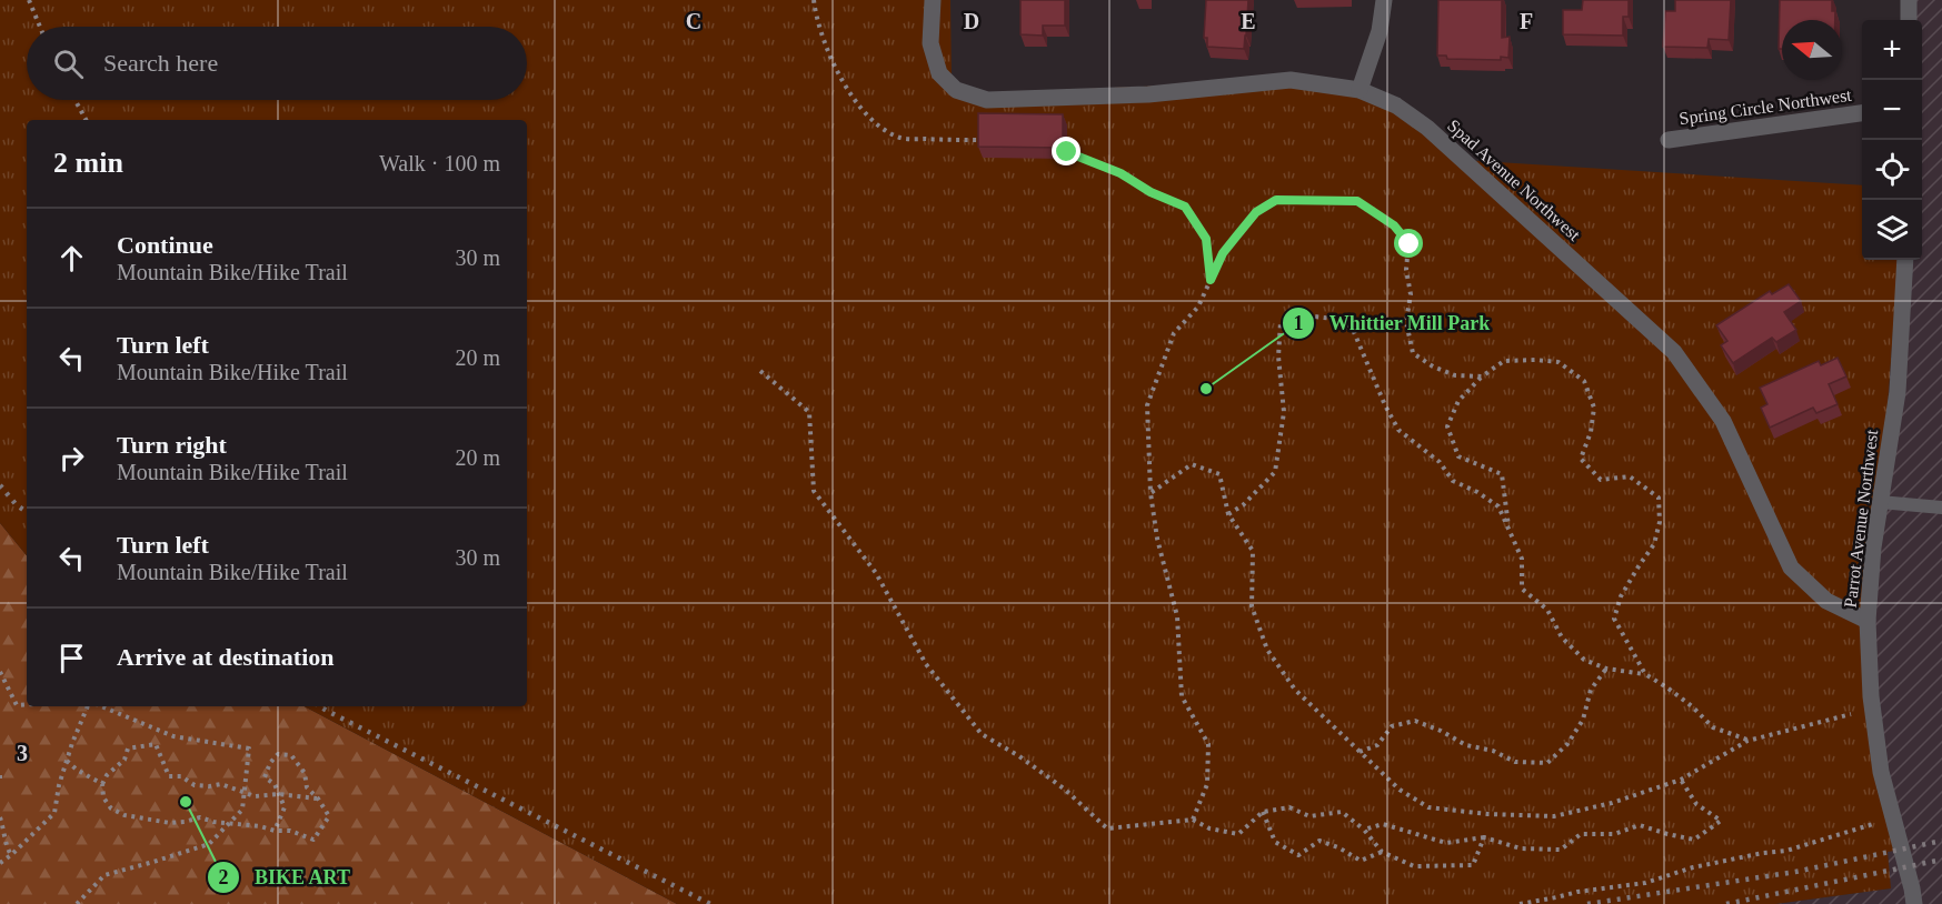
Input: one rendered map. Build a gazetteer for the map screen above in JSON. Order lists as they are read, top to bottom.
{
  "streets": {
    "street": ["Spring Circle Northwest", "Spad Avenue Northwest", "Parrot Avenue Northwest"]
  },
  "crossings": [
    ["Spad Avenue Northwest", "Parrot Avenue Northwest"]
  ],
  "places": ["Whittier Mill Park", "BIKE ART"],
  "north": "left",
  "page": {
    "map_buttons": ["+", "−"],
    "search": "Search here",
    "heading": ["2 min", "Walk · 100 m"],
    "list": [
      ["Continue", "Mountain Bike/Hike Trail", "30 m"],
      ["Turn left", "Mountain Bike/Hike Trail", "20 m"],
      ["Turn right", "Mountain Bike/Hike Trail", "20 m"],
      ["Turn left", "Mountain Bike/Hike Trail", "30 m"],
      "Arrive at destination"
    ]
  },
  "grid": {
    "columns": [
      "C",
      "D",
      "E",
      "F"
    ],
    "rows": ["3"]
  }
}
